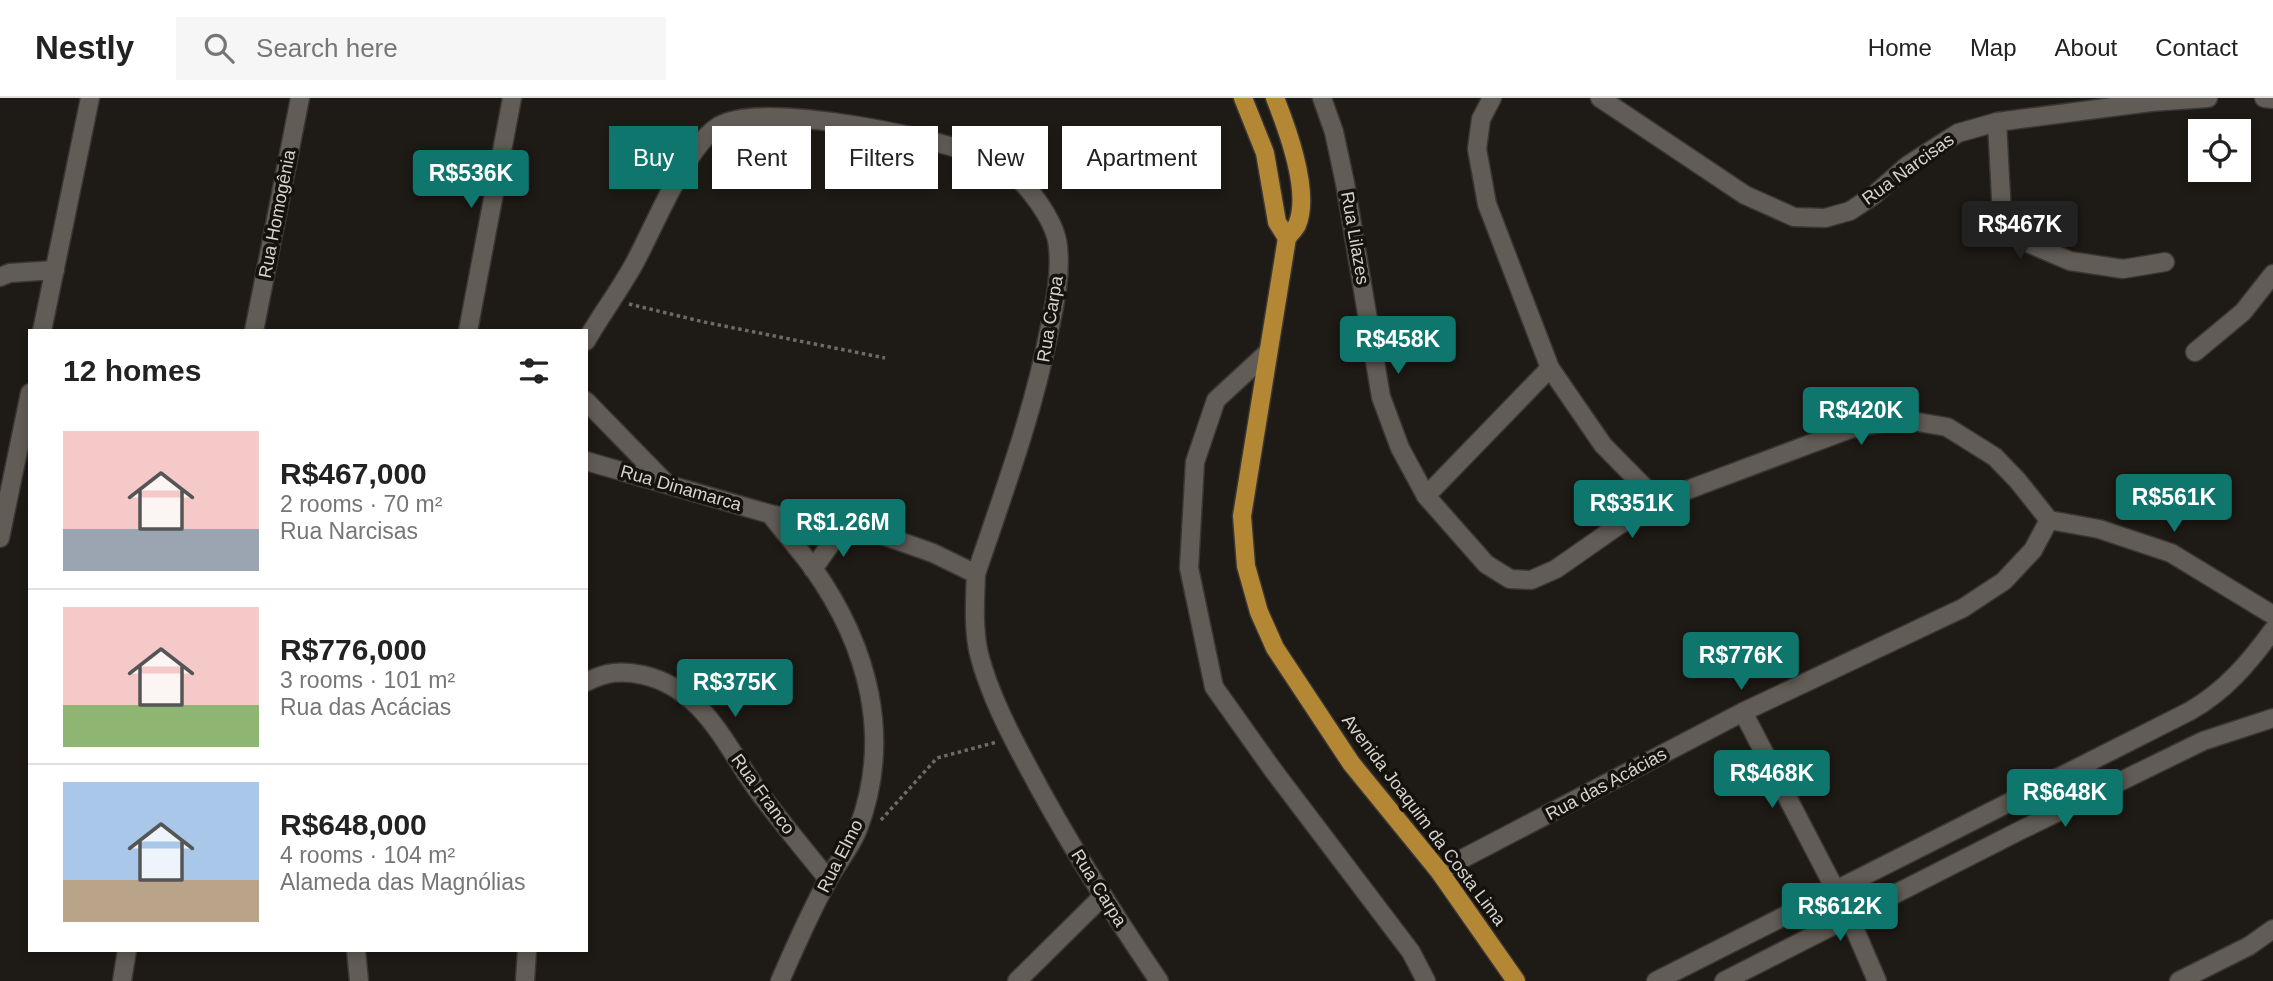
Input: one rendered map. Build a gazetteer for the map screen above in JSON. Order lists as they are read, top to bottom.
{
  "streets": {
    "main road": ["Avenida Joaquim da Costa Lima"],
    "street": [
      "Rua Narcisas",
      "Rua Homogênia",
      "Rua Lilazes",
      "Rua Carpa",
      "Rua Dinamarca",
      "Rua das Acácias",
      "Rua Franco",
      "Rua Elmo"
    ]
  },
  "crossings": [
    ["Rua Lilazes", "Rua das Acácias"],
    ["Rua Carpa", "Rua Dinamarca"],
    ["Rua Dinamarca", "Rua Elmo"],
    ["Rua das Acácias", "Avenida Joaquim da Costa Lima"],
    ["Rua Franco", "Rua Elmo"]
  ],
  "page": {
    "header": "Nestly",
    "search": "Search here",
    "nav": [
      "Home",
      "Map",
      "About",
      "Contact"
    ],
    "chip": [
      "Buy",
      "Rent",
      "Filters",
      "New",
      "Apartment"
    ],
    "price": [
      "R$536K",
      "R$467K",
      "R$458K",
      "R$420K",
      "R$561K",
      "R$351K",
      "R$1.26M",
      "R$776K",
      "R$375K",
      "R$468K",
      "R$648K",
      "R$612K"
    ],
    "heading": "12 homes",
    "list": [
      {
        "name": "R$467,000",
        "note": "2 rooms · 70 m² · Rua Narcisas"
      },
      {
        "name": "R$776,000",
        "note": "3 rooms · 101 m² · Rua das Acácias"
      },
      {
        "name": "R$648,000",
        "note": "4 rooms · 104 m² · Alameda das Magnólias"
      }
    ]
  }
}
